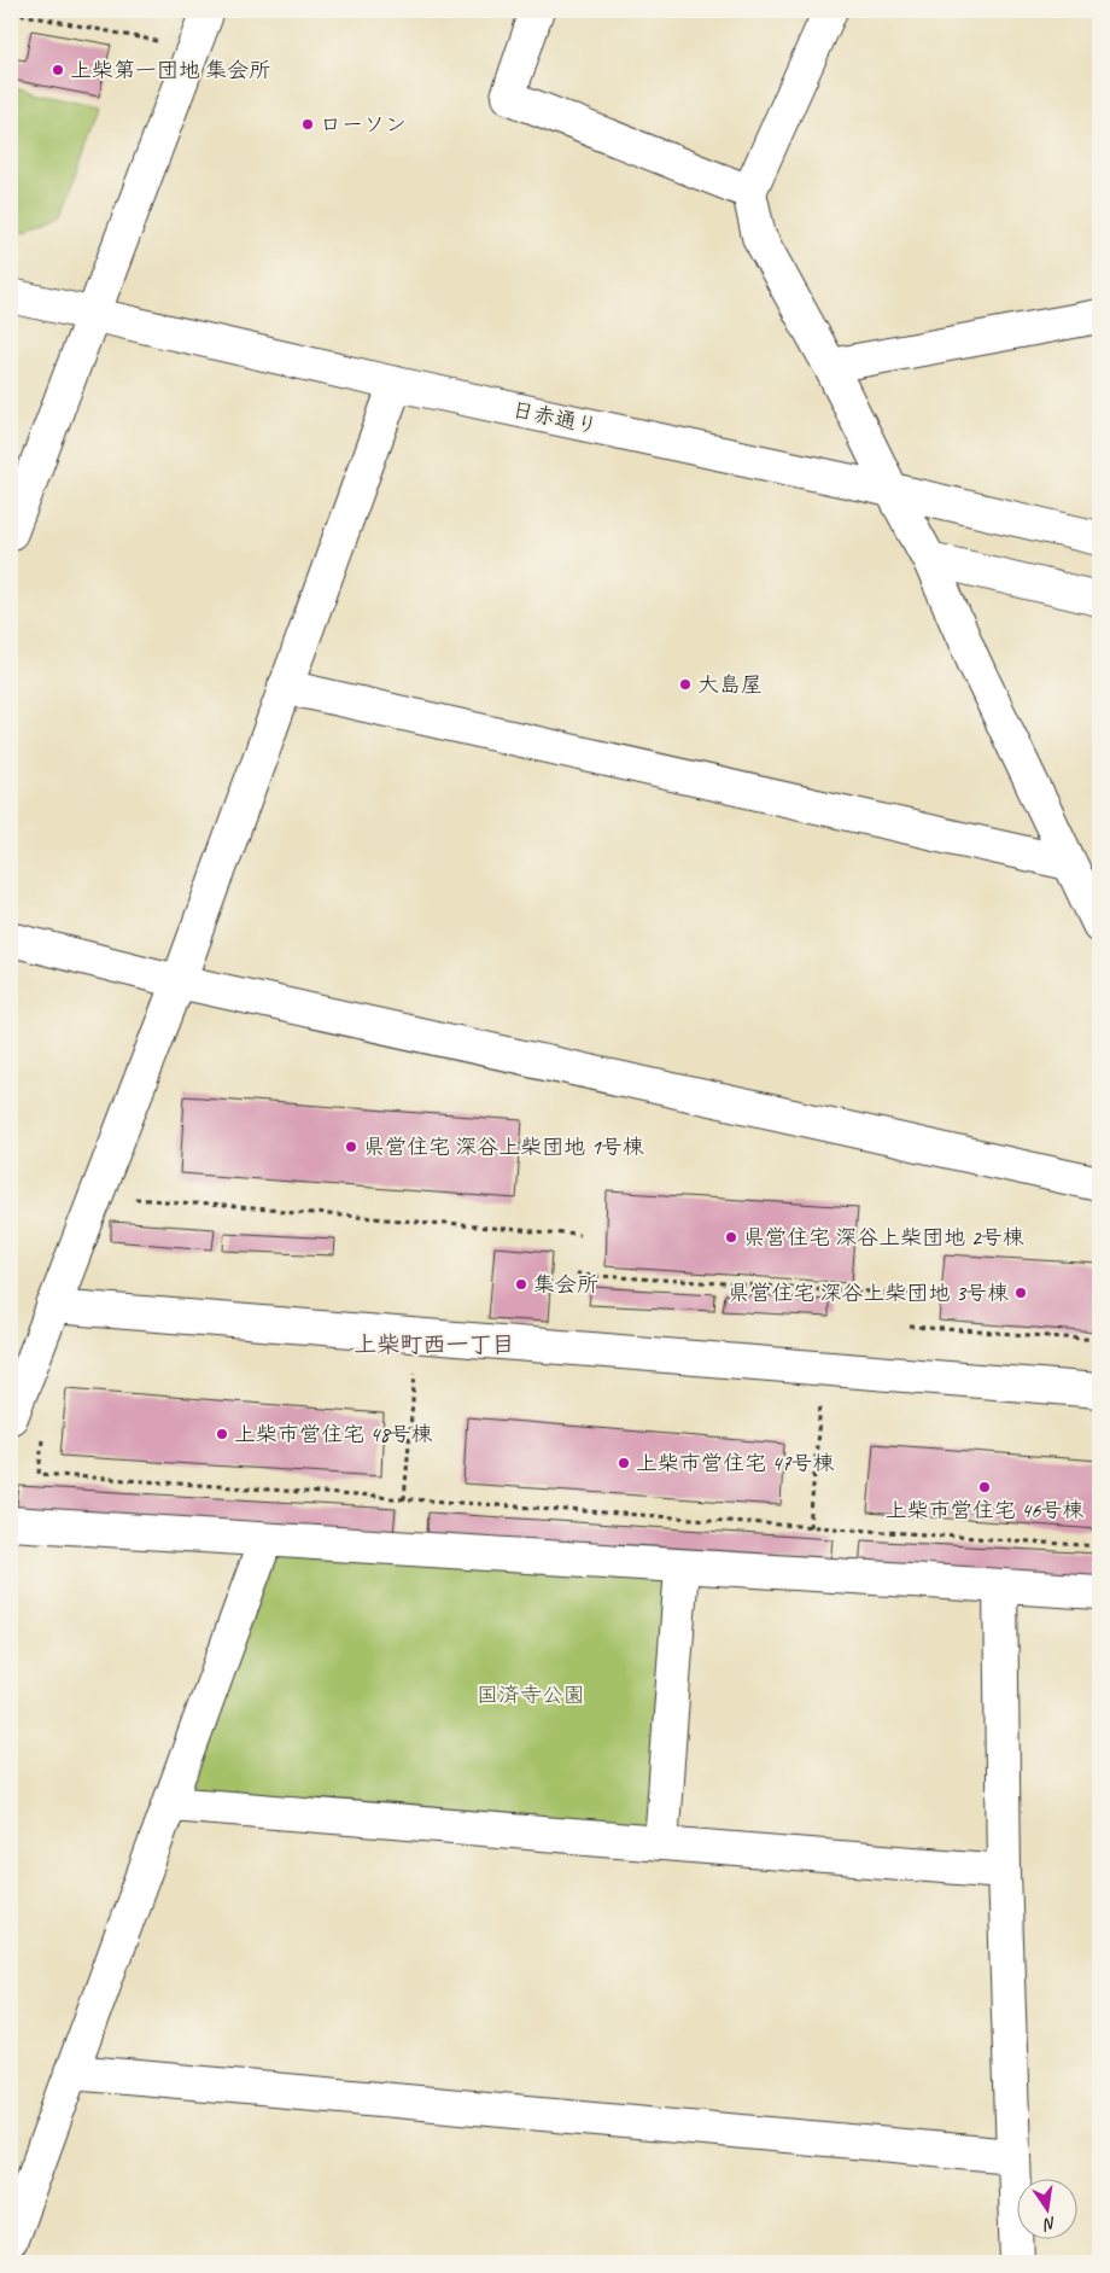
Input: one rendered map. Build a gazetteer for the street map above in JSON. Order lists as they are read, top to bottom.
{
  "streets": {
    "street": ["日赤通り"]
  },
  "districts": ["上柴町西一丁目"],
  "parks": ["国済寺公園"],
  "places": [
    "上柴第一団地 集会所",
    "ローソン",
    "大島屋",
    "県営住宅 深谷上柴団地 1号棟",
    "県営住宅 深谷上柴団地 2号棟",
    "集会所",
    "県営住宅 深谷上柴団地 3号棟",
    "上柴市営住宅 48号棟",
    "上柴市営住宅 47号棟",
    "上柴市営住宅 46号棟"
  ],
  "north": "bottom"
}
